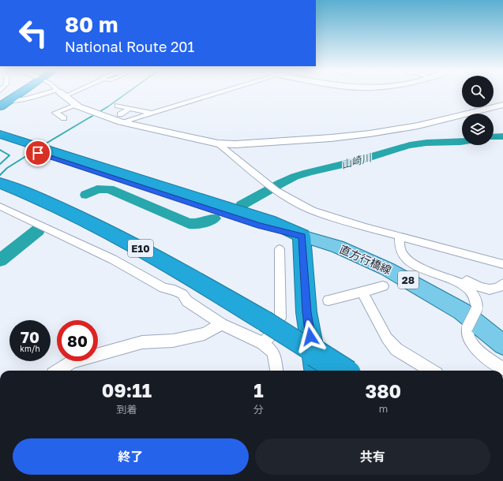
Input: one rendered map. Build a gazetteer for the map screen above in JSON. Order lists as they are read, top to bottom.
{
  "streets": {
    "highway": ["E10"],
    "main road": ["直方行橋線", "28"]
  },
  "water": ["山崎川"],
  "page": {
    "turn": ["80 m", "National Route 201"],
    "speed": "70 km/h",
    "limit": "80",
    "eta": [
      "09:11",
      "到着",
      "1",
      "分",
      "380",
      "m"
    ],
    "buttons": ["終了", "共有"]
  }
}
